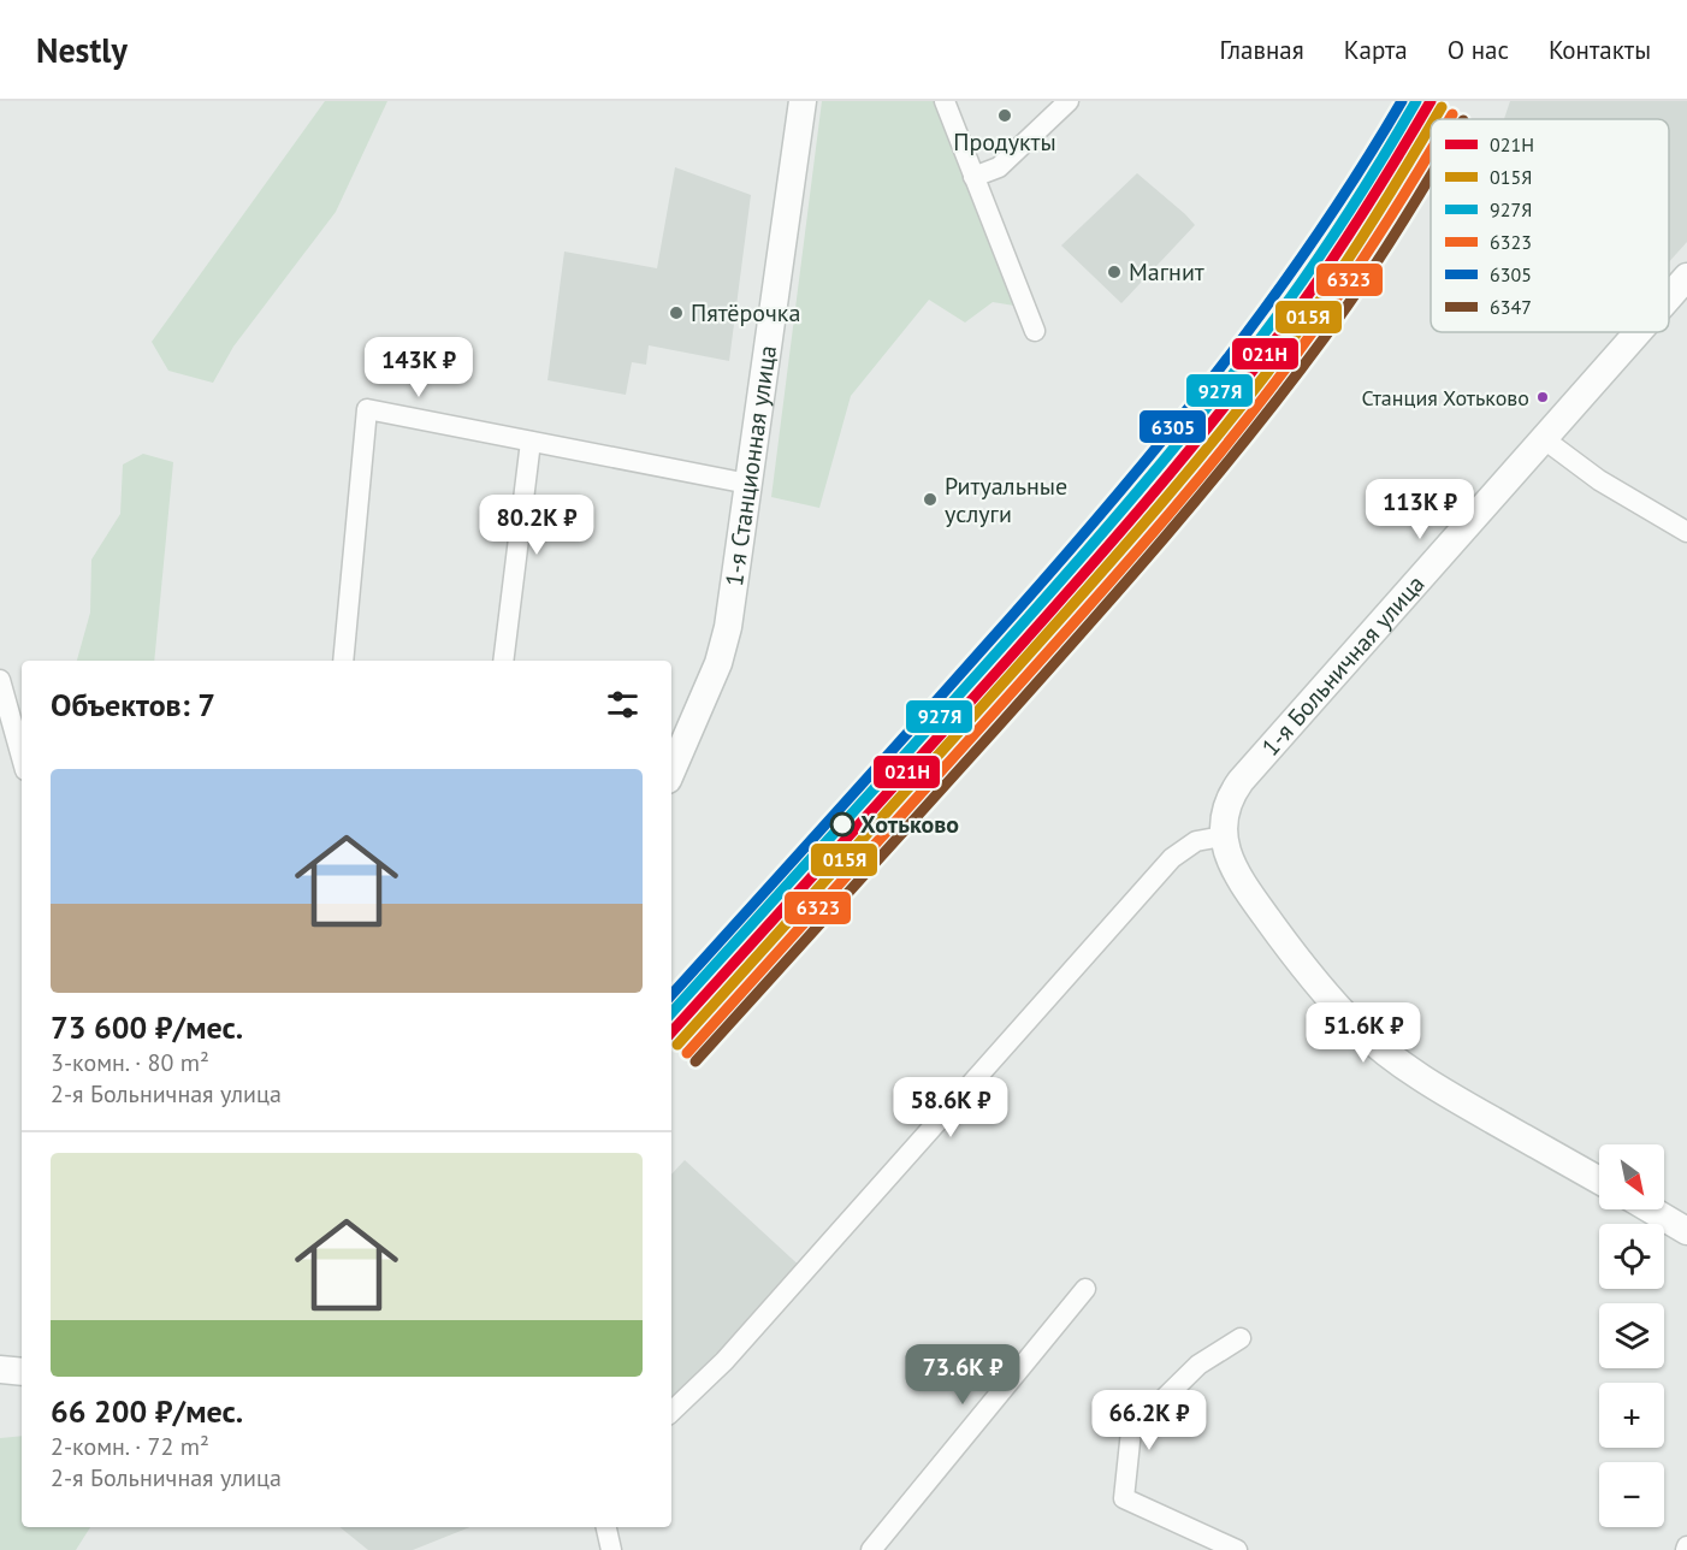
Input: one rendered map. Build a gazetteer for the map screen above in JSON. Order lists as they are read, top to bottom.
{
  "streets": {
    "main road": ["1-я Станционная улица", "1-я Больничная улица"]
  },
  "places": [
    "Продукты",
    "Магнит",
    "Пятёрочка",
    "Станция Хотьково",
    "Ритуальные услуги",
    "Хотьково"
  ],
  "lines": [
    "transit line 021Н",
    "transit line 927Я",
    "transit line 6305",
    "transit line 015Я",
    "transit line 6323",
    "transit line 6347"
  ],
  "legend": [
    "021Н",
    "015Я",
    "927Я",
    "6323",
    "6305",
    "6347"
  ],
  "north": "bottom right",
  "page": {
    "header": "Nestly",
    "nav": [
      "Главная",
      "Карта",
      "О нас",
      "Контакты"
    ],
    "price": [
      "143K ₽",
      "113K ₽",
      "80.2K ₽",
      "51.6K ₽",
      "58.6K ₽",
      "73.6K ₽",
      "66.2K ₽"
    ],
    "heading": "Объектов: 7",
    "list": [
      {
        "name": "73 600 ₽/мес.",
        "note": "3-комн. · 80 m² · 2-я Больничная улица"
      },
      {
        "name": "66 200 ₽/мес.",
        "note": "2-комн. · 72 m² · 2-я Больничная улица"
      }
    ],
    "map_buttons": ["+", "−"]
  }
}
